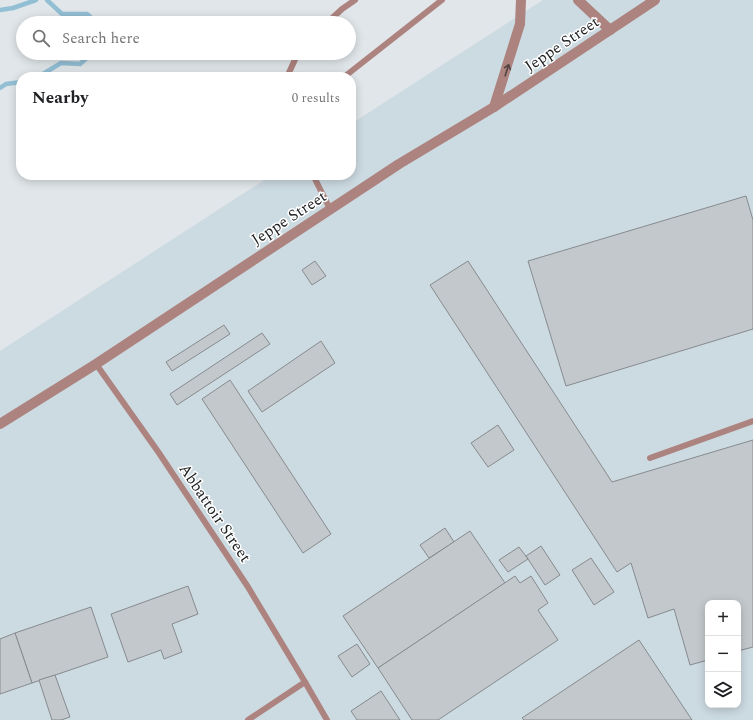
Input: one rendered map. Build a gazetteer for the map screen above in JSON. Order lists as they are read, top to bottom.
{
  "streets": {
    "street": ["Jeppe Street"],
    "lane": ["Abbattoir Street"]
  },
  "crossings": [
    ["Jeppe Street", "Abbattoir Street"]
  ],
  "page": {
    "search": "Search here",
    "heading": ["Nearby", "0 results"],
    "map_buttons": ["+", "−"]
  }
}
